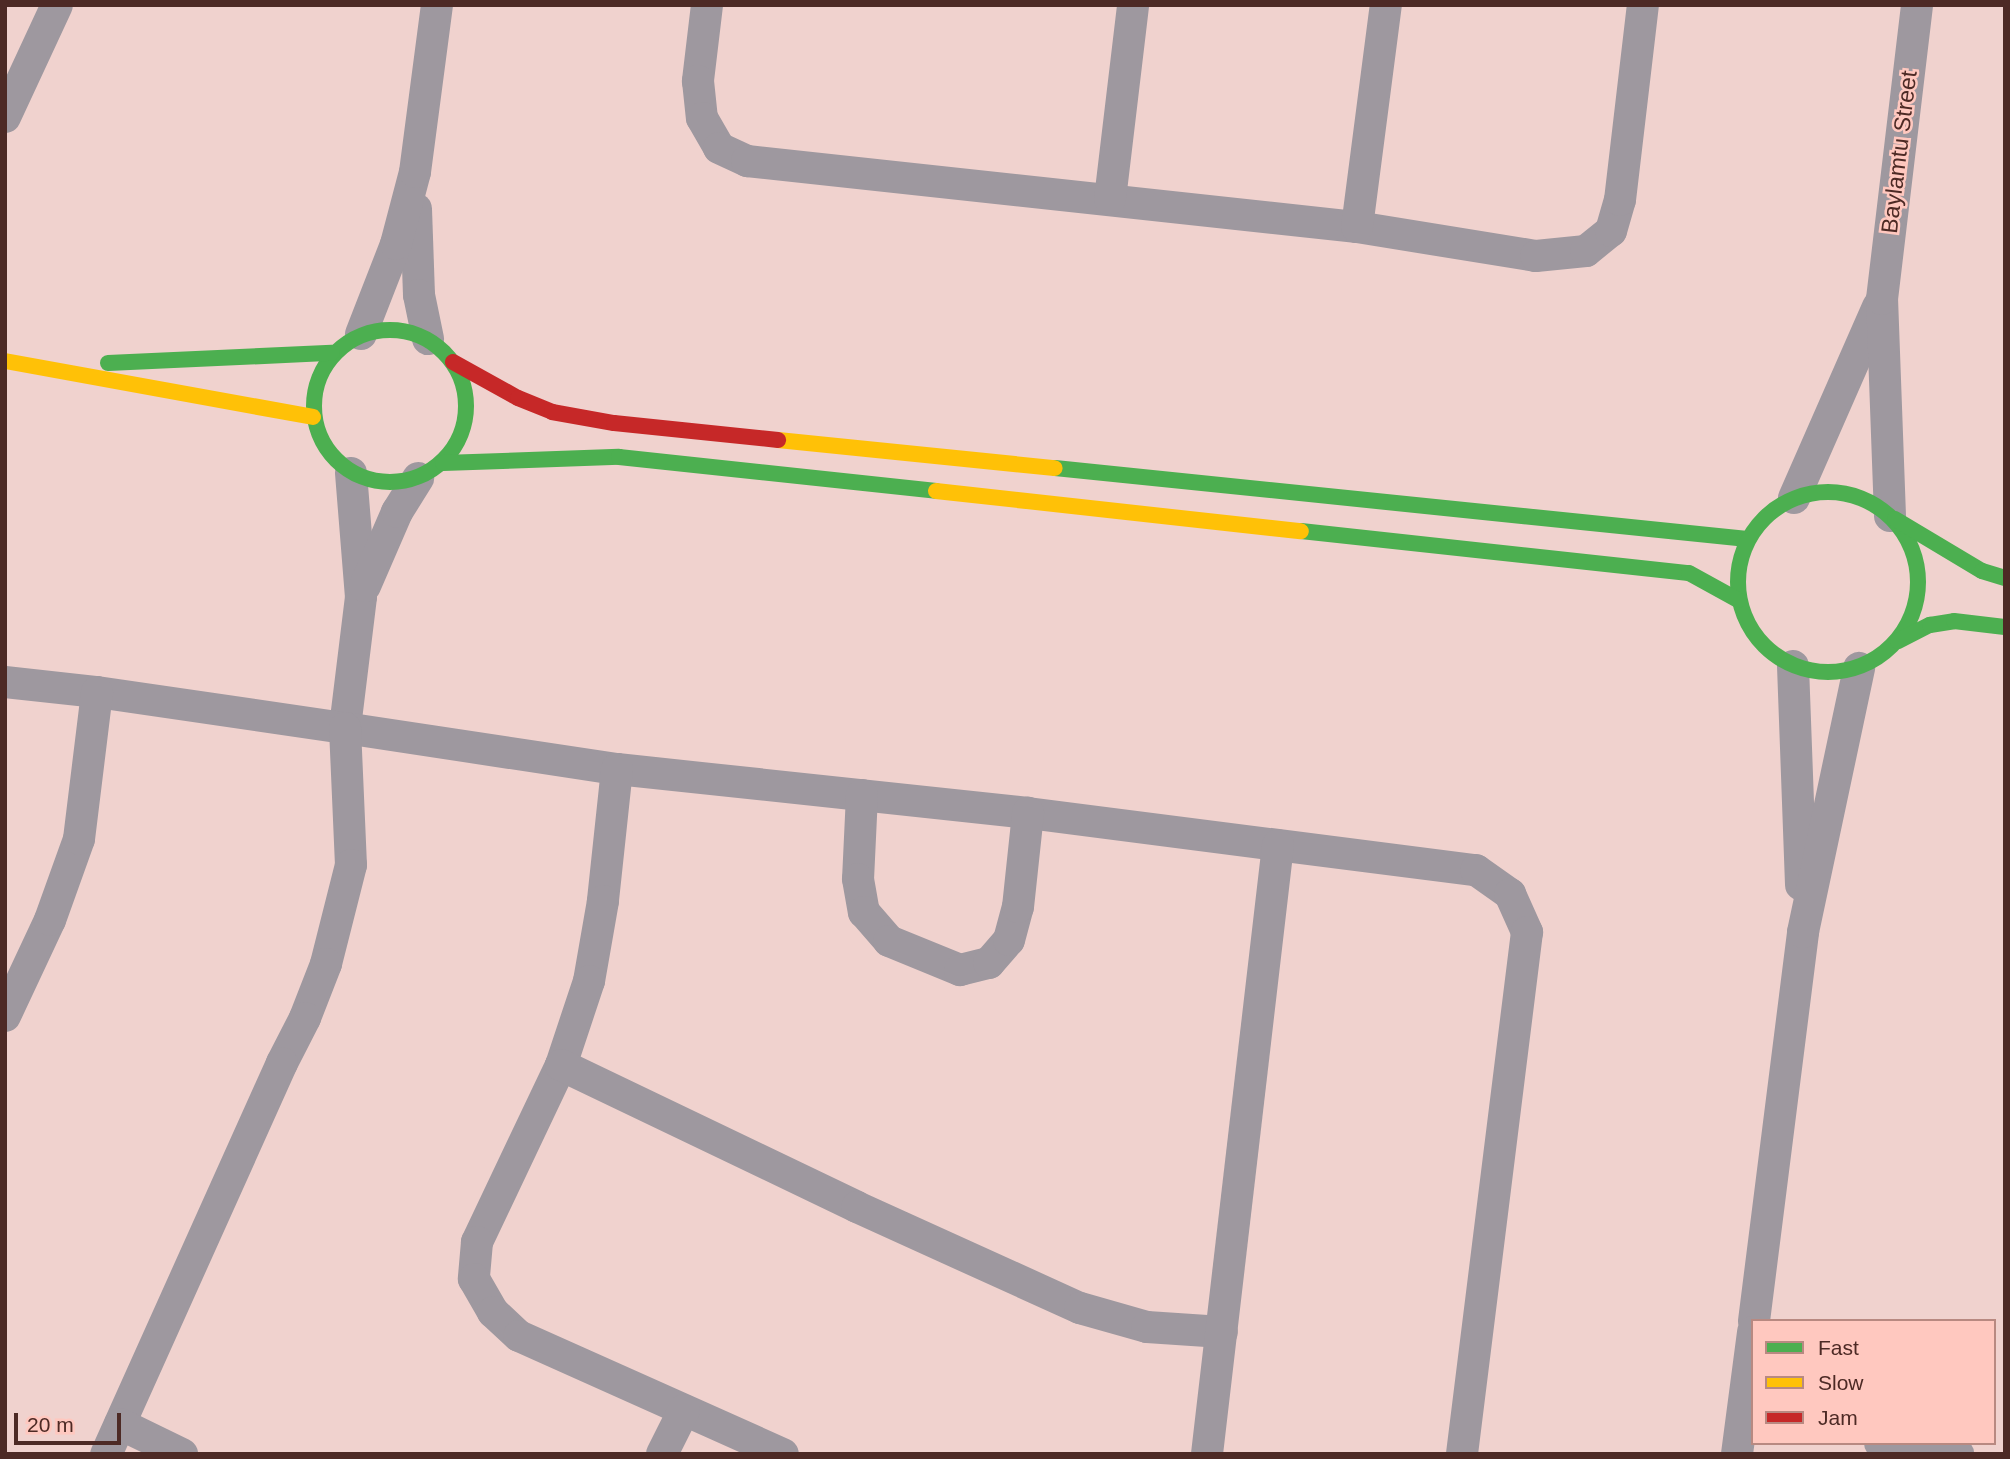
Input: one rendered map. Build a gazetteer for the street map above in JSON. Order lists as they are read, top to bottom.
{
  "streets": {
    "street": ["Baylamtu Street"]
  },
  "legend": ["Fast", "Slow", "Jam"],
  "scale_bar": "20 m"
}
